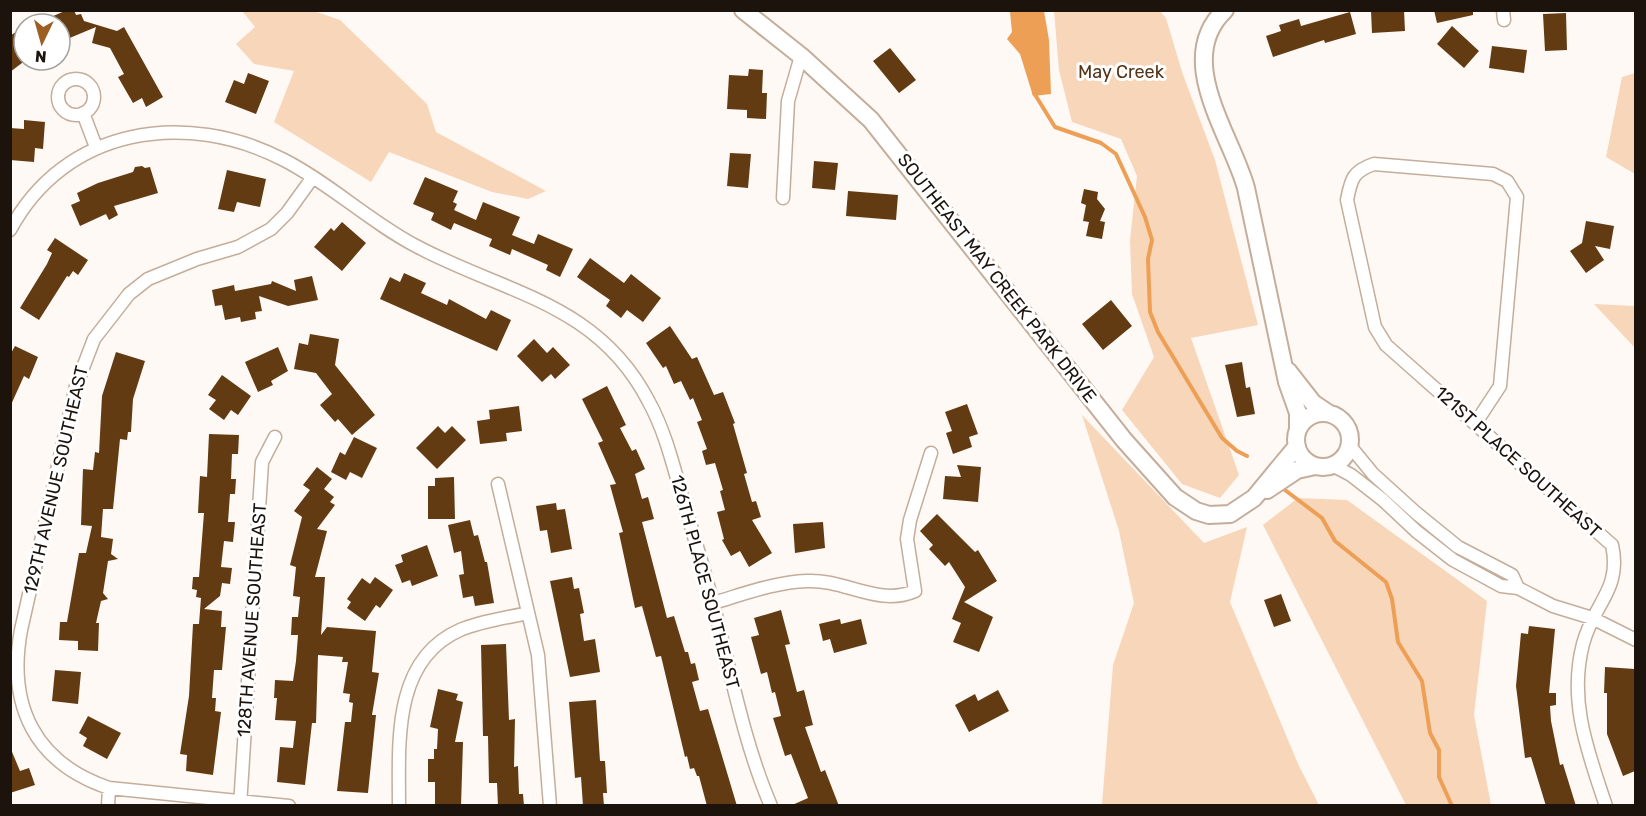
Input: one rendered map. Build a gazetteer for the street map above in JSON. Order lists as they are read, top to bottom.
{
  "streets": {
    "street": [
      "SOUTHEAST MAY CREEK PARK DRIVE",
      "121ST PLACE SOUTHEAST",
      "129TH AVENUE SOUTHEAST",
      "126TH PLACE SOUTHEAST",
      "128TH AVENUE SOUTHEAST"
    ]
  },
  "crossings": [
    ["129TH AVENUE SOUTHEAST", "126TH PLACE SOUTHEAST"],
    ["129TH AVENUE SOUTHEAST", "128TH AVENUE SOUTHEAST"]
  ],
  "parks": ["May Creek"],
  "north": "bottom"
}
